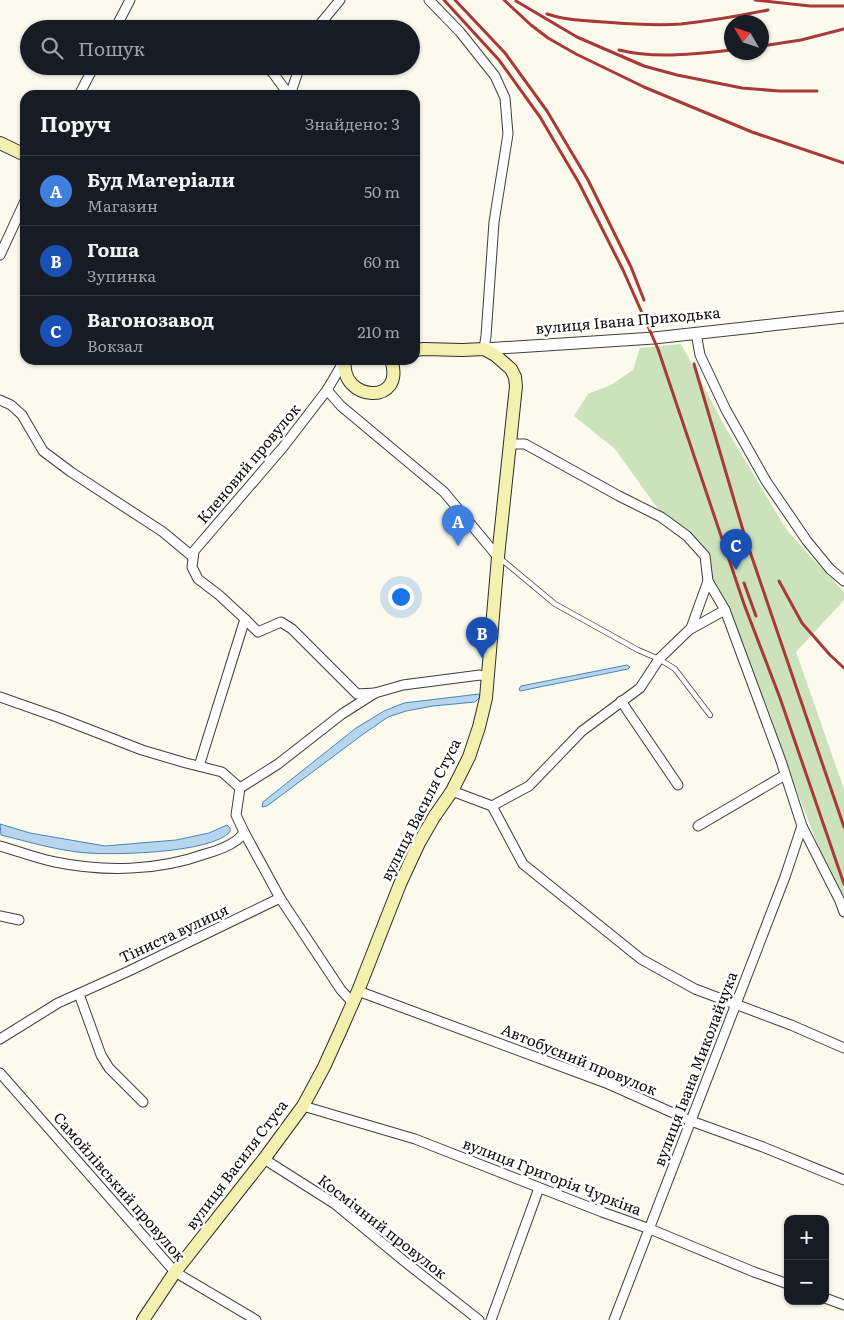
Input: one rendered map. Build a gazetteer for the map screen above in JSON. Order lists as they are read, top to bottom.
{
  "streets": {
    "main road": ["вулиця Івана Приходька", "вулиця Василя Стуса"],
    "street": [
      "Кленовий провулок",
      "Тіниста вулиця",
      "Автобусний провулок",
      "вулиця Івана Миколайчука",
      "вулиця Григорія Чуркіна",
      "Самойлівський провулок",
      "Космічний провулок"
    ]
  },
  "crossings": [
    ["вулиця Івана Приходька", "вулиця Василя Стуса"],
    ["вулиця Василя Стуса", "Автобусний провулок"],
    ["вулиця Василя Стуса", "вулиця Григорія Чуркіна"],
    ["вулиця Василя Стуса", "Самойлівський провулок"],
    ["вулиця Василя Стуса", "Космічний провулок"],
    ["Автобусний провулок", "вулиця Івана Миколайчука"],
    ["вулиця Івана Миколайчука", "вулиця Григорія Чуркіна"]
  ],
  "north": "top left",
  "page": {
    "search": "Пошук",
    "heading": ["Поруч", "Знайдено: 3"],
    "list": [
      {
        "mark": "A",
        "name": "Буд Матерiали",
        "note": "Магазин",
        "value": "50 m"
      },
      {
        "mark": "B",
        "name": "Гоша",
        "note": "Зупинка",
        "value": "60 m"
      },
      {
        "mark": "C",
        "name": "Вагонозавод",
        "note": "Вокзал",
        "value": "210 m"
      }
    ],
    "pins": ["A", "C", "B"],
    "map_buttons": ["+", "−"]
  }
}
